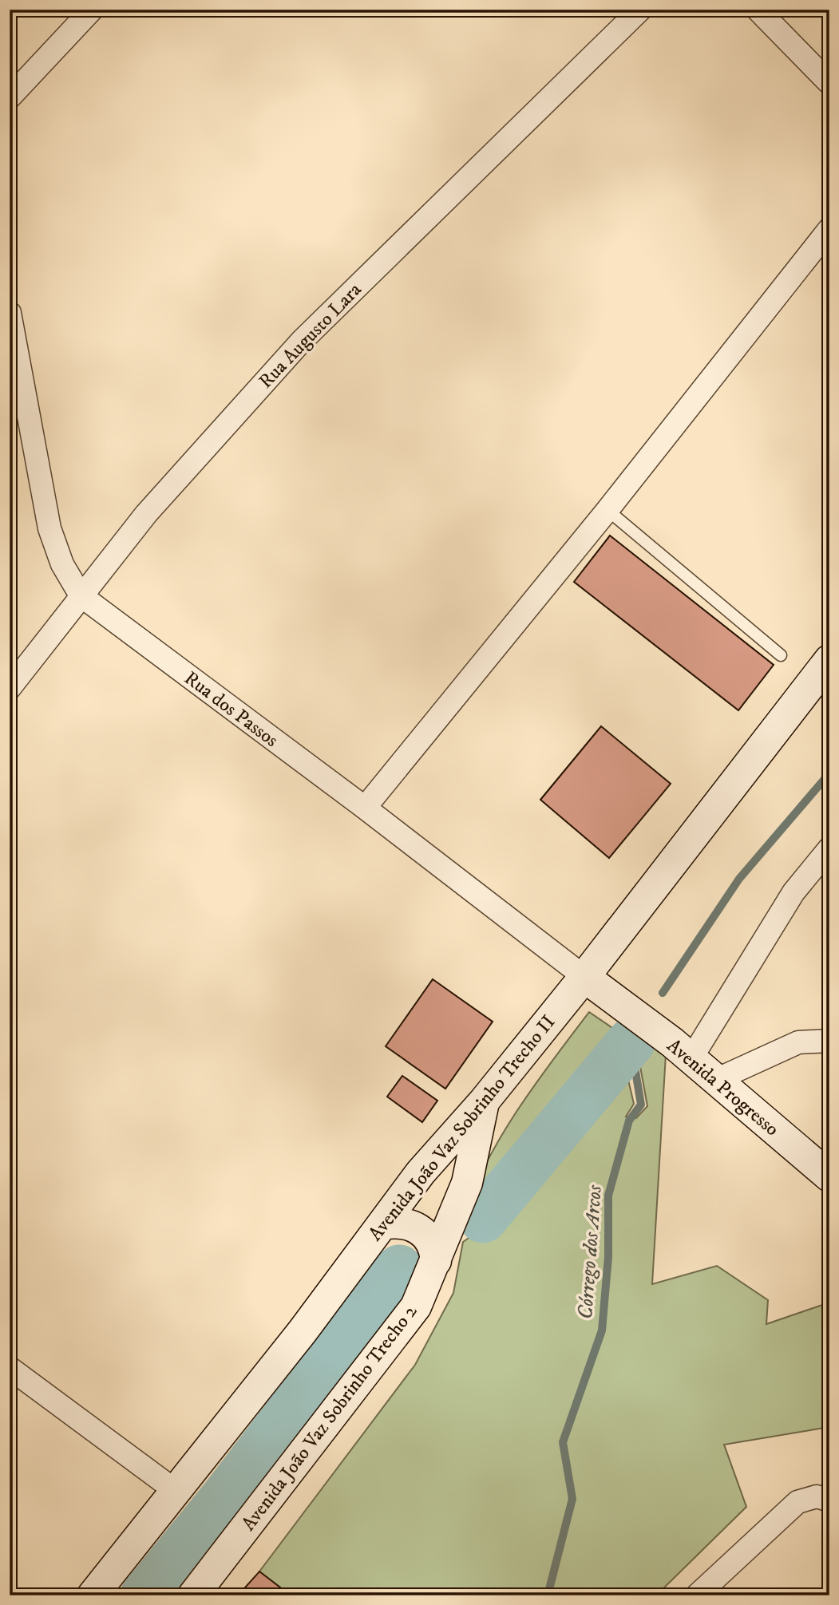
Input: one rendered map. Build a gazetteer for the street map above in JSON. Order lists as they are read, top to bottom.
{
  "streets": {
    "street": [
      "Rua Augusto Lara",
      "Rua dos Passos",
      "Avenida Progresso",
      "Avenida João Vaz Sobrinho Trecho II",
      "Avenida João Vaz Sobrinho Trecho 2"
    ]
  },
  "crossings": [
    ["Rua Augusto Lara", "Rua dos Passos"],
    ["Rua dos Passos", "Avenida Progresso"],
    ["Rua dos Passos", "Avenida João Vaz Sobrinho Trecho II"],
    ["Avenida João Vaz Sobrinho Trecho II", "Avenida João Vaz Sobrinho Trecho 2"]
  ],
  "water": ["Córrego dos Arcos"]
}
